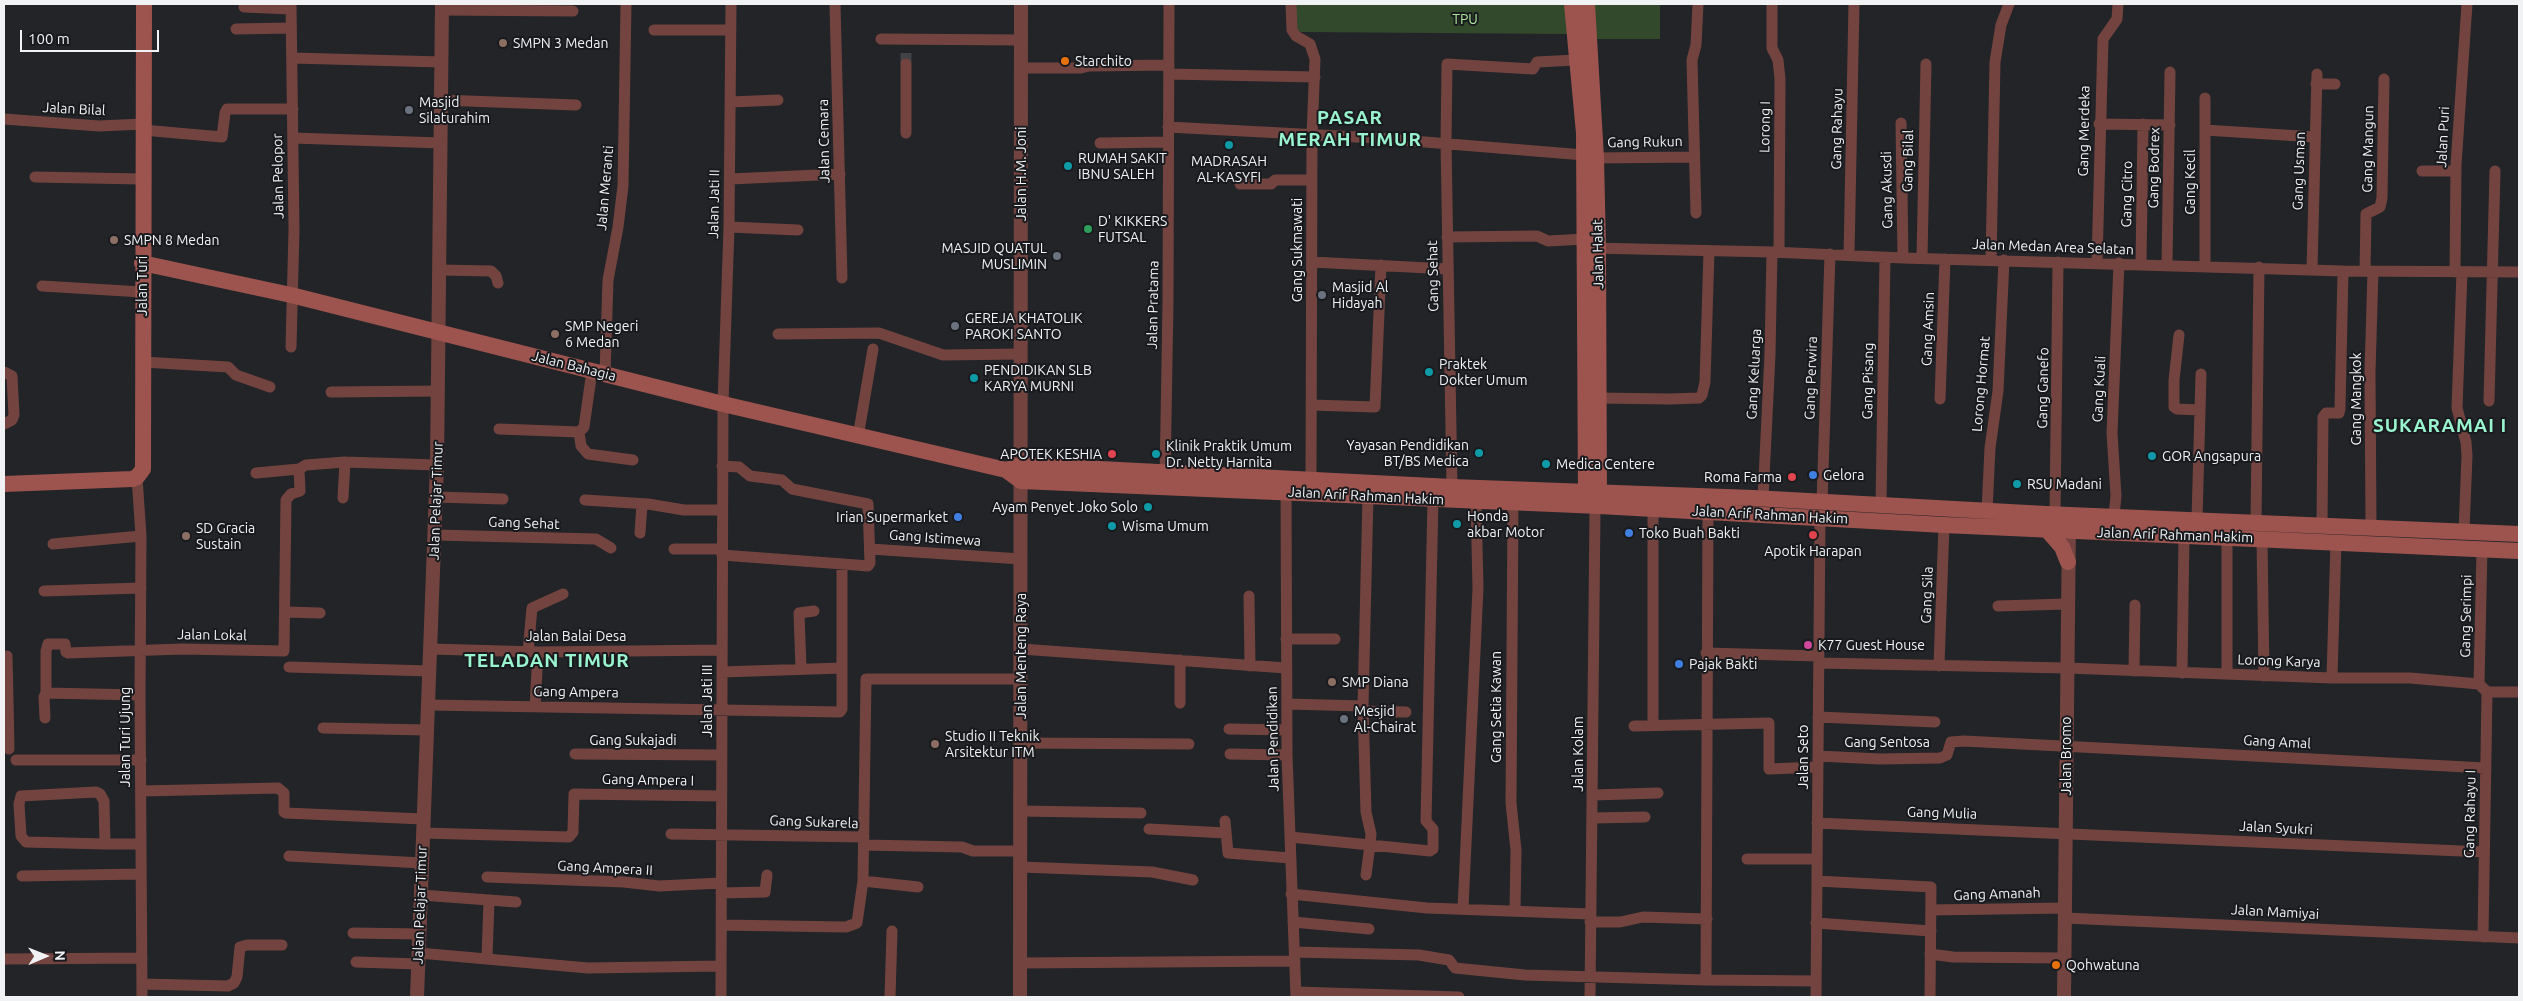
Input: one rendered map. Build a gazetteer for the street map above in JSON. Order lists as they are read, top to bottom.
{
  "streets": {
    "main road": [
      "Jalan Halat",
      "Jalan Turi",
      "Jalan Bahagia",
      "Jalan Arif Rahman Hakim"
    ],
    "street": [
      "Jalan Bilal",
      "Lorong I",
      "Gang Rahayu",
      "Gang Merdeka",
      "Jalan Puri",
      "Jalan Cemara",
      "Gang Rukun",
      "Gang Mangun",
      "Gang Bilal",
      "Gang Bodrex",
      "Gang Usman",
      "Jalan H.M. Joni",
      "Jalan Pelopor",
      "Gang Kecil",
      "Jalan Meranti",
      "Gang Akusdi",
      "Gang Citro",
      "Jalan Jati II",
      "Jalan Medan Area Selatan",
      "Gang Sukmawati",
      "Gang Sehat",
      "Jalan Pratama",
      "Gang Amsin",
      "Gang Keluarga",
      "Gang Perwira",
      "Gang Pisang",
      "Lorong Hormat",
      "Gang Ganefo",
      "Gang Kuali",
      "Gang Mangkok",
      "Jalan Pelajar Timur",
      "Gang Istimewa",
      "Gang Sila",
      "Gang Serimpi",
      "Jalan Lokal",
      "Jalan Balai Desa",
      "Jalan Menteng Raya",
      "Lorong Karya",
      "Gang Ampera",
      "Jalan Jati III",
      "Gang Setia Kawan",
      "Jalan Turi Ujung",
      "Jalan Pendidikan",
      "Gang Sukajadi",
      "Gang Sentosa",
      "Gang Amal",
      "Jalan Kolam",
      "Jalan Bromo",
      "Jalan Seto",
      "Gang Ampera I",
      "Gang Mulia",
      "Gang Rahayu I",
      "Gang Sukarela",
      "Jalan Syukri",
      "Gang Ampera II",
      "Gang Amanah",
      "Jalan Mamiyai"
    ]
  },
  "crossings": [
    ["Jalan Bilal", "Jalan Pelopor"],
    ["Jalan Bilal", "Jalan Turi"],
    ["Lorong I", "Jalan Medan Area Selatan"],
    ["Lorong I", "Gang Keluarga"],
    ["Gang Rahayu", "Jalan Medan Area Selatan"],
    ["Gang Merdeka", "Jalan Medan Area Selatan"],
    ["Jalan Puri", "Jalan Medan Area Selatan"],
    ["Jalan Puri", "Jalan Arif Rahman Hakim"],
    ["Gang Rukun", "Gang Sukmawati"],
    ["Gang Rukun", "Jalan Halat"],
    ["Gang Rukun", "Gang Sehat"],
    ["Gang Rukun", "Jalan Pratama"],
    ["Gang Mangun", "Jalan Medan Area Selatan"],
    ["Gang Mangun", "Gang Mangkok"],
    ["Gang Bilal", "Jalan Medan Area Selatan"],
    ["Gang Bodrex", "Jalan Medan Area Selatan"],
    ["Gang Usman", "Jalan Medan Area Selatan"],
    ["Jalan H.M. Joni", "Jalan Bahagia"],
    ["Jalan H.M. Joni", "Jalan Arif Rahman Hakim"],
    ["Jalan H.M. Joni", "Jalan Menteng Raya"],
    ["Jalan Pelopor", "Jalan Bahagia"],
    ["Gang Kecil", "Jalan Medan Area Selatan"],
    ["Jalan Meranti", "Jalan Bahagia"],
    ["Gang Akusdi", "Jalan Medan Area Selatan"],
    ["Gang Citro", "Jalan Medan Area Selatan"],
    ["Jalan Jati II", "Jalan Bahagia"],
    ["Jalan Jati II", "Jalan Jati III"],
    ["Jalan Medan Area Selatan", "Jalan Halat"],
    ["Jalan Medan Area Selatan", "Gang Sehat"],
    ["Jalan Medan Area Selatan", "Gang Amsin"],
    ["Jalan Medan Area Selatan", "Gang Keluarga"],
    ["Jalan Medan Area Selatan", "Gang Perwira"],
    ["Jalan Medan Area Selatan", "Gang Pisang"],
    ["Jalan Medan Area Selatan", "Lorong Hormat"],
    ["Jalan Medan Area Selatan", "Gang Ganefo"],
    ["Jalan Medan Area Selatan", "Gang Kuali"],
    ["Jalan Medan Area Selatan", "Gang Mangkok"],
    ["Gang Sukmawati", "Jalan Arif Rahman Hakim"],
    ["Jalan Halat", "Gang Sehat"],
    ["Jalan Halat", "Jalan Arif Rahman Hakim"],
    ["Jalan Halat", "Jalan Kolam"],
    ["Gang Sehat", "Jalan Arif Rahman Hakim"],
    ["Gang Sehat", "Jalan Pelajar Timur"],
    ["Jalan Turi", "Jalan Bahagia"],
    ["Jalan Turi", "Jalan Turi Ujung"],
    ["Jalan Pratama", "Jalan Arif Rahman Hakim"],
    ["Jalan Bahagia", "Jalan Arif Rahman Hakim"],
    ["Jalan Bahagia", "Jalan Pelajar Timur"],
    ["Jalan Bahagia", "Jalan Menteng Raya"],
    ["Jalan Bahagia", "Jalan Jati III"],
    ["Gang Keluarga", "Jalan Arif Rahman Hakim"],
    ["Gang Perwira", "Jalan Arif Rahman Hakim"],
    ["Gang Perwira", "Jalan Seto"],
    ["Gang Pisang", "Jalan Arif Rahman Hakim"],
    ["Lorong Hormat", "Jalan Arif Rahman Hakim"],
    ["Gang Ganefo", "Jalan Arif Rahman Hakim"],
    ["Gang Ganefo", "Jalan Bromo"],
    ["Gang Kuali", "Jalan Arif Rahman Hakim"],
    ["Gang Mangkok", "Jalan Arif Rahman Hakim"],
    ["Jalan Arif Rahman Hakim", "Gang Sila"],
    ["Jalan Arif Rahman Hakim", "Gang Serimpi"],
    ["Jalan Arif Rahman Hakim", "Jalan Menteng Raya"],
    ["Jalan Arif Rahman Hakim", "Gang Setia Kawan"],
    ["Jalan Arif Rahman Hakim", "Jalan Pendidikan"],
    ["Jalan Arif Rahman Hakim", "Jalan Kolam"],
    ["Jalan Arif Rahman Hakim", "Jalan Bromo"],
    ["Jalan Arif Rahman Hakim", "Jalan Seto"],
    ["Jalan Pelajar Timur", "Jalan Balai Desa"],
    ["Jalan Pelajar Timur", "Gang Ampera"],
    ["Jalan Pelajar Timur", "Gang Ampera I"],
    ["Gang Istimewa", "Jalan Menteng Raya"],
    ["Gang Istimewa", "Jalan Jati III"],
    ["Gang Sila", "Lorong Karya"],
    ["Gang Serimpi", "Lorong Karya"],
    ["Gang Serimpi", "Gang Rahayu I"],
    ["Jalan Lokal", "Jalan Turi Ujung"],
    ["Jalan Balai Desa", "Jalan Jati III"],
    ["Lorong Karya", "Jalan Bromo"],
    ["Lorong Karya", "Jalan Seto"],
    ["Lorong Karya", "Gang Rahayu I"],
    ["Gang Ampera", "Jalan Jati III"],
    ["Jalan Jati III", "Gang Sukajadi"],
    ["Jalan Jati III", "Gang Ampera I"],
    ["Jalan Jati III", "Gang Sukarela"],
    ["Jalan Jati III", "Gang Ampera II"],
    ["Gang Sentosa", "Gang Amal"],
    ["Gang Sentosa", "Jalan Bromo"],
    ["Gang Sentosa", "Jalan Seto"],
    ["Gang Amal", "Jalan Bromo"],
    ["Gang Amal", "Gang Rahayu I"],
    ["Jalan Bromo", "Gang Mulia"],
    ["Jalan Bromo", "Jalan Syukri"],
    ["Jalan Bromo", "Gang Amanah"],
    ["Jalan Bromo", "Jalan Mamiyai"],
    ["Jalan Seto", "Gang Mulia"],
    ["Gang Mulia", "Jalan Syukri"],
    ["Gang Rahayu I", "Jalan Syukri"],
    ["Gang Rahayu I", "Jalan Mamiyai"],
    ["Gang Amanah", "Jalan Mamiyai"]
  ],
  "districts": ["PASAR MERAH TIMUR", "SUKARAMAI I", "TELADAN TIMUR"],
  "parks": ["TPU"],
  "places": [
    "SMPN 3 Medan",
    "Starchito",
    "Masjid Silaturahim",
    "MADRASAH AL-KASYFI",
    "RUMAH SAKIT IBNU SALEH",
    "D' KIKKERS FUTSAL",
    "SMPN 8 Medan",
    "MASJID QUATUL MUSLIMIN",
    "Masjid Al Hidayah",
    "GEREJA KHATOLIK PAROKI SANTO",
    "SMP Negeri 6 Medan",
    "Praktek Dokter Umum",
    "PENDIDIKAN SLB KARYA MURNI",
    "Yayasan Pendidikan BT/BS Medica",
    "APOTEK KESHIA",
    "Klinik Praktik Umum Dr. Netty Harnita",
    "GOR Angsapura",
    "Medica Centere",
    "Gelora",
    "Roma Farma",
    "RSU Madani",
    "Ayam Penyet Joko Solo",
    "Irian Supermarket",
    "Honda akbar Motor",
    "Wisma Umum",
    "Toko Buah Bakti",
    "Apotik Harapan",
    "SD Gracia Sustain",
    "K77 Guest House",
    "Pajak Bakti",
    "SMP Diana",
    "Mesjid Al-Chairat",
    "Studio II Teknik Arsitektur ITM",
    "Qohwatuna"
  ],
  "scale_bar": "100 m",
  "north": "right"
}
